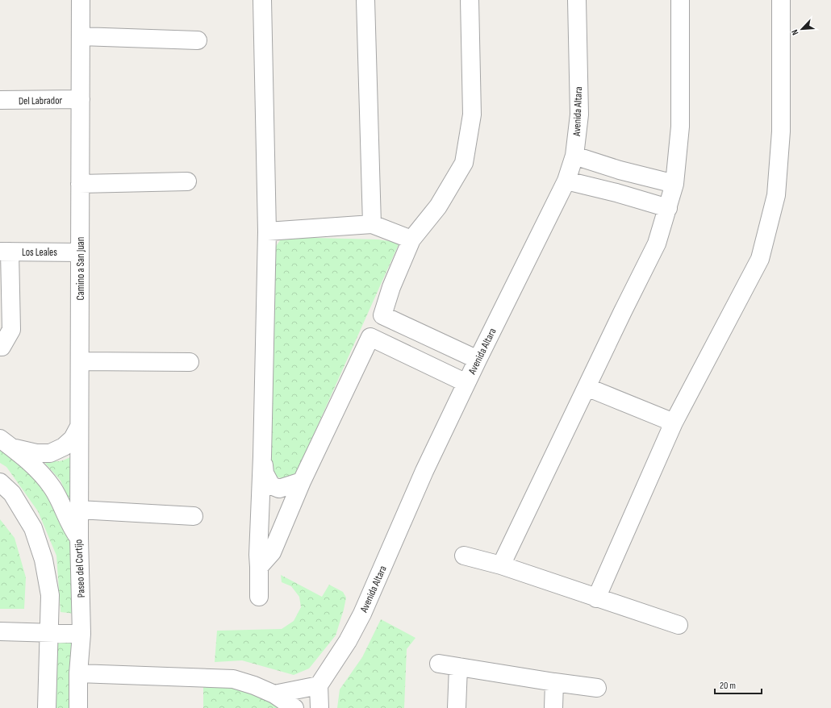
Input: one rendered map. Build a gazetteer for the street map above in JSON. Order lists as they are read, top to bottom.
{
  "streets": {
    "street": [
      "Del Labrador",
      "Avenida Altara",
      "Los Leales",
      "Camino a San Juan",
      "Paseo del Cortijo"
    ]
  },
  "crossings": [
    ["Del Labrador", "Camino a San Juan"],
    ["Los Leales", "Camino a San Juan"],
    ["Camino a San Juan", "Paseo del Cortijo"]
  ],
  "scale_bar": "20 m",
  "north": "bottom left"
}
